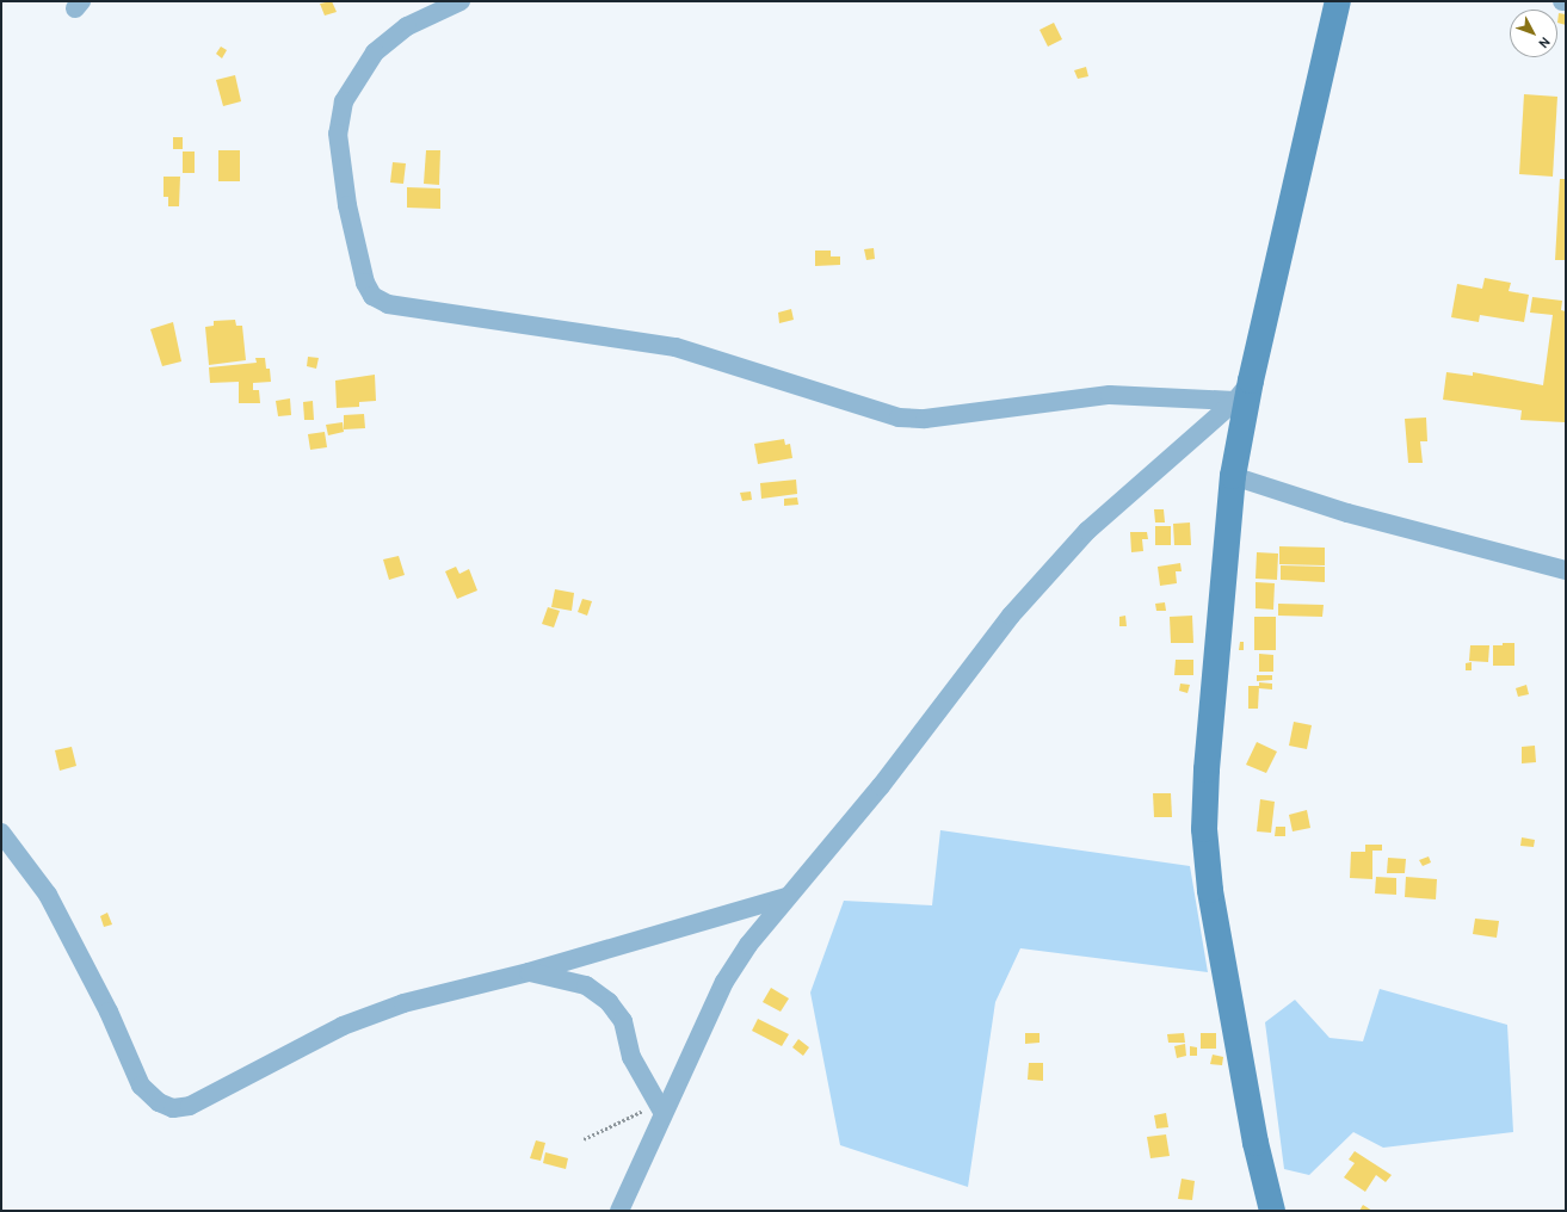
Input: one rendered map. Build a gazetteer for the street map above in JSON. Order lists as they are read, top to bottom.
{
  "north": "bottom right"
}
